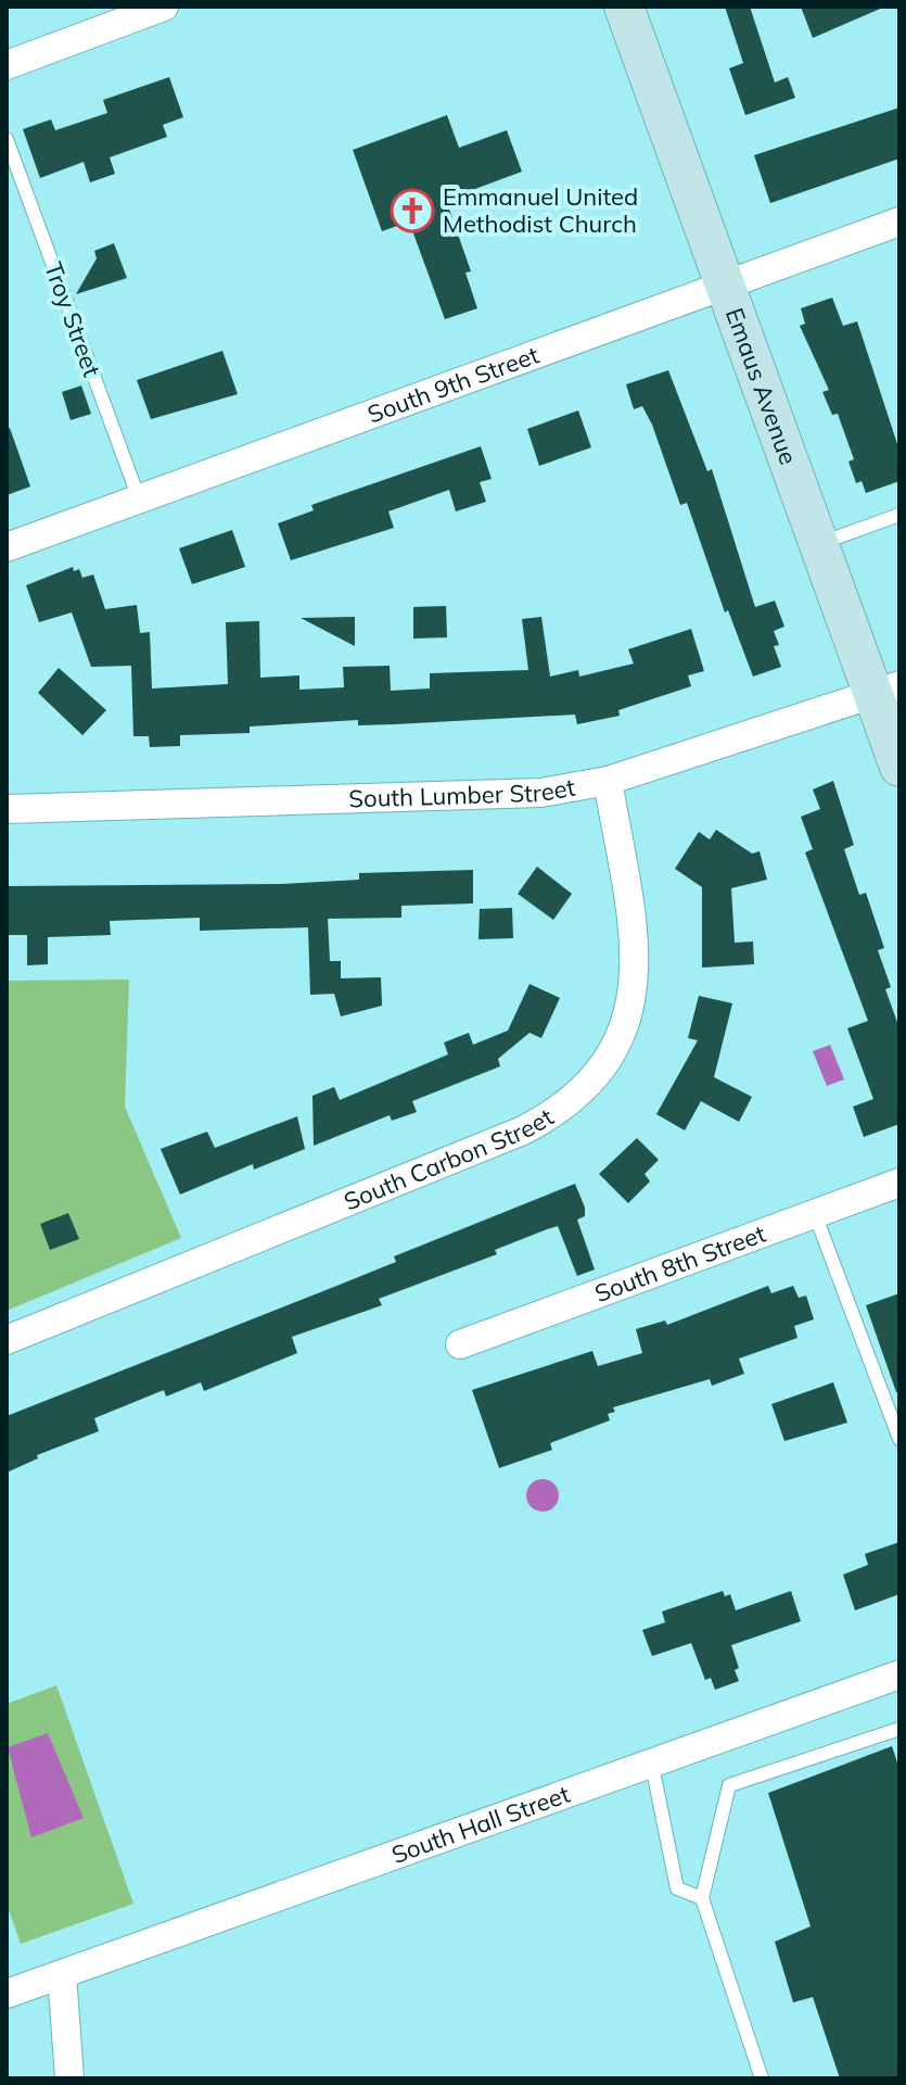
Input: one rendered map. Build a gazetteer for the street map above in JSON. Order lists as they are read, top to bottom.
{
  "streets": {
    "main road": ["Emaus Avenue"],
    "street": [
      "South 9th Street",
      "South Lumber Street",
      "South Carbon Street",
      "South 8th Street",
      "South Hall Street"
    ],
    "lane": ["Troy Street"]
  },
  "crossings": [
    ["Troy Street", "South 9th Street"],
    ["South 9th Street", "Emaus Avenue"],
    ["Emaus Avenue", "South Lumber Street"],
    ["South Lumber Street", "South Carbon Street"]
  ],
  "places": {
    "church": ["Emmanuel United Methodist Church"]
  }
}
